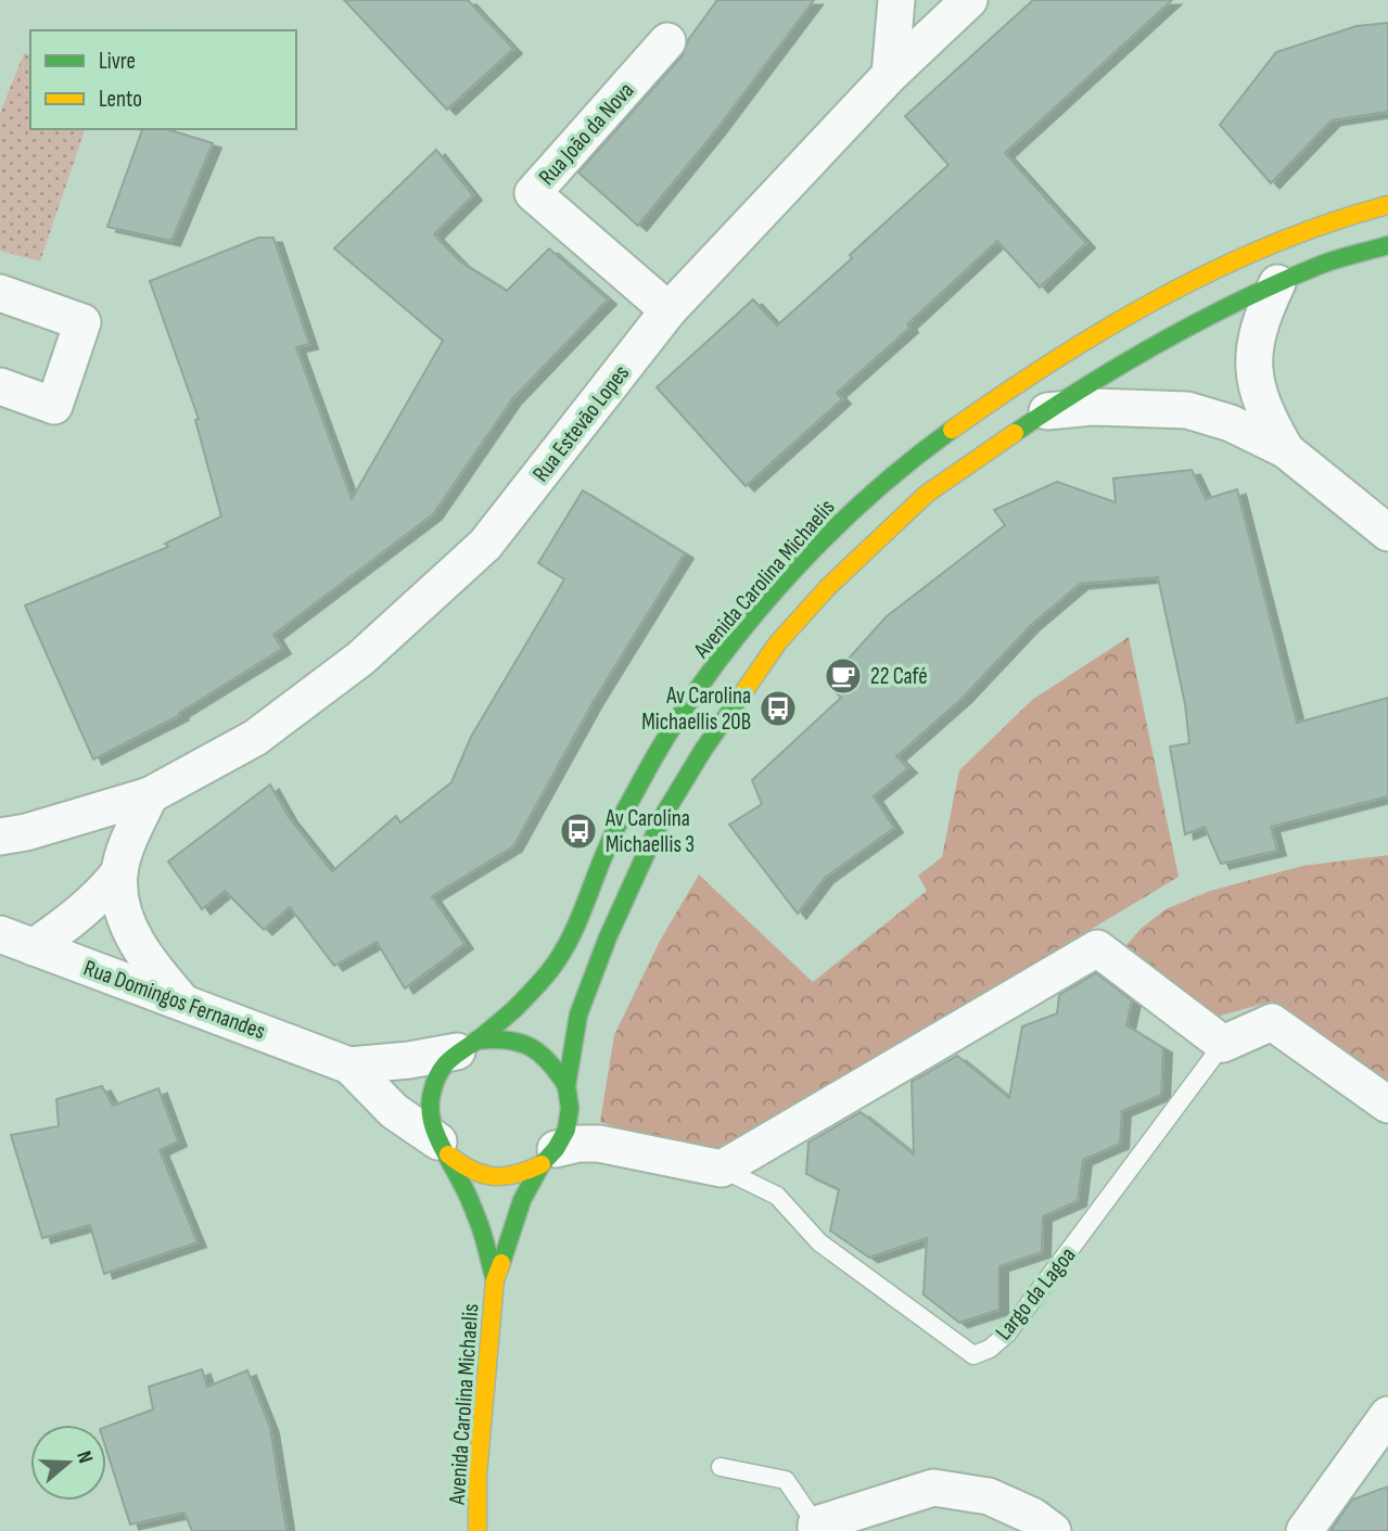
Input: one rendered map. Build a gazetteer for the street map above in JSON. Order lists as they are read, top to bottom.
{
  "streets": {
    "street": [
      "Rua João da Nova",
      "Rua Estevão Lopes",
      "Avenida Carolina Michaelis",
      "Rua Domingos Fernandes",
      "Largo da Lagoa"
    ]
  },
  "crossings": [
    ["Rua João da Nova", "Rua Estevão Lopes"],
    ["Avenida Carolina Michaelis", "Rua Domingos Fernandes"],
    ["Avenida Carolina Michaelis", "Largo da Lagoa"],
    ["Rua Domingos Fernandes", "Largo da Lagoa"]
  ],
  "places": {
    "cafe": ["22 Café"],
    "bus stop": ["Av Carolina Michaellis 20B", "Av Carolina Michaellis 3"]
  },
  "legend": ["Livre", "Lento"],
  "north": "right"
}
